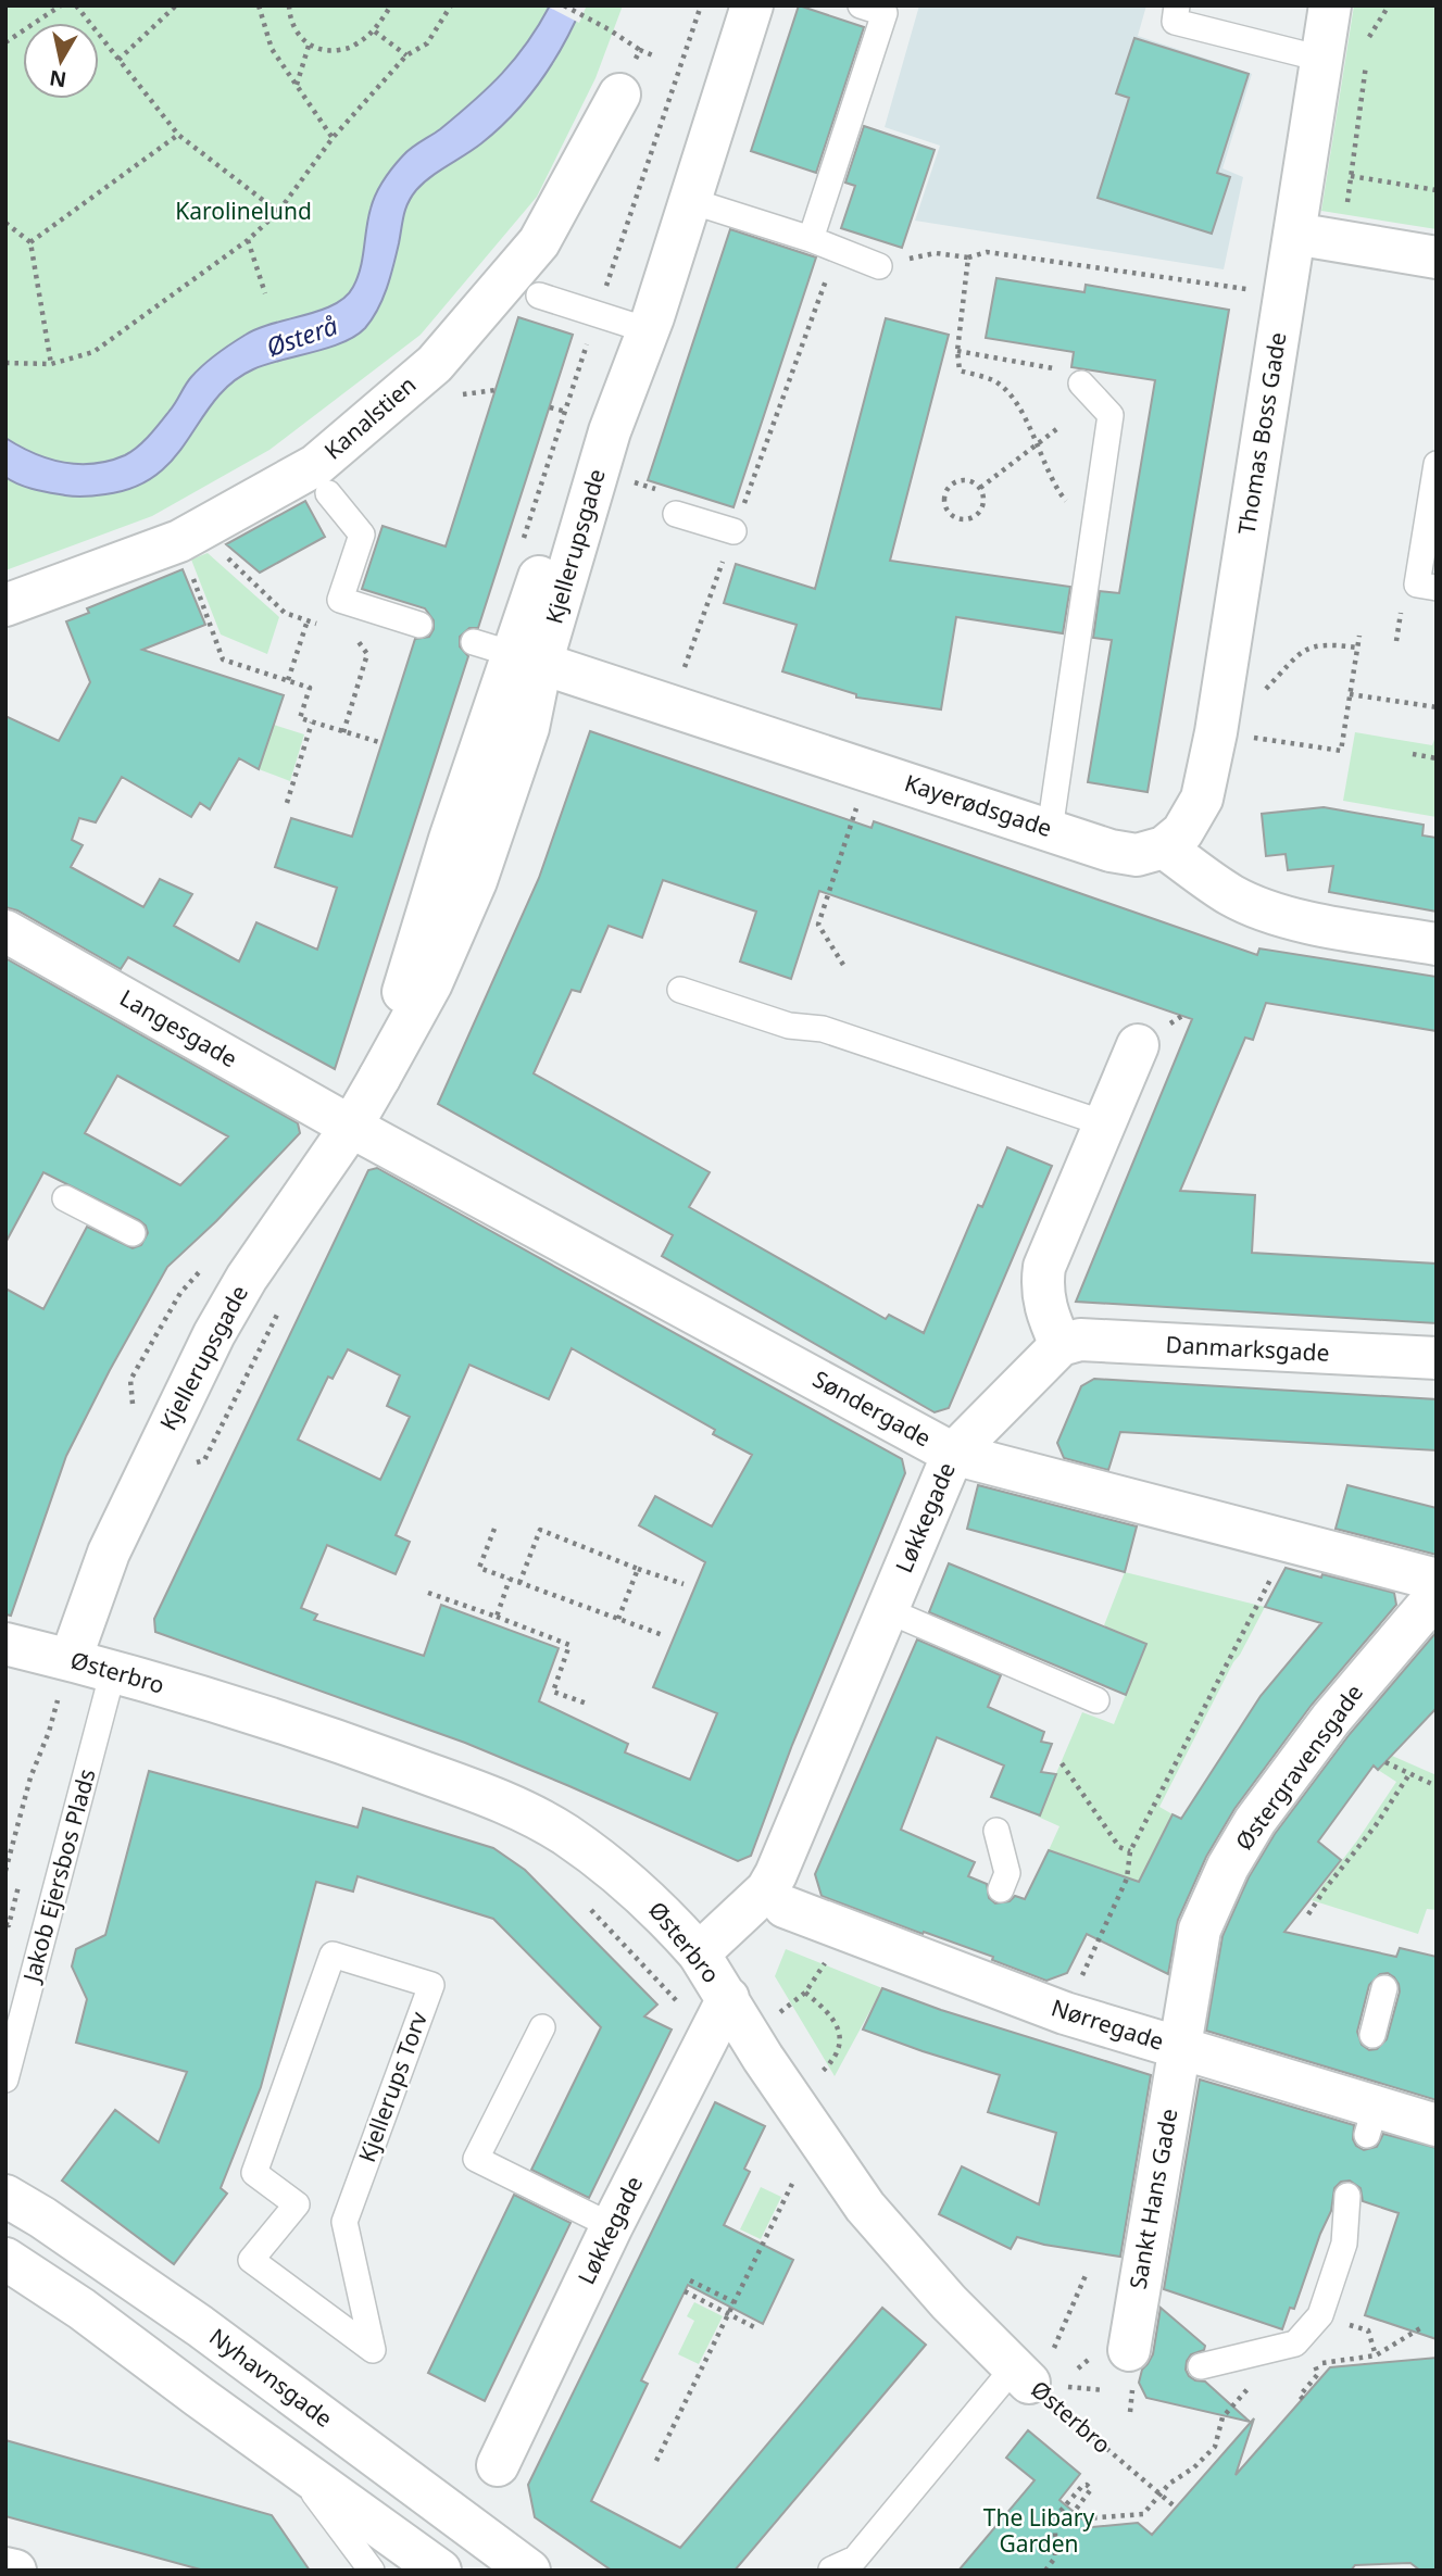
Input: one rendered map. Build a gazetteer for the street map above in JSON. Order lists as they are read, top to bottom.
{
  "streets": {
    "street": [
      "Kanalstien",
      "Thomas Boss Gade",
      "Kjellerupsgade",
      "Kayerødsgade",
      "Langesgade",
      "Danmarksgade",
      "Søndergade",
      "Løkkegade",
      "Østerbro",
      "Østergravensgade",
      "Nørregade",
      "Sankt Hans Gade",
      "Nyhavnsgade"
    ],
    "lane": ["Jakob Ejersbos Plads", "Kjellerups Torv"]
  },
  "crossings": [
    ["Thomas Boss Gade", "Kayerødsgade"],
    ["Kjellerupsgade", "Kayerødsgade"],
    ["Kjellerupsgade", "Langesgade"],
    ["Kjellerupsgade", "Søndergade"],
    ["Kjellerupsgade", "Østerbro"],
    ["Langesgade", "Søndergade"],
    ["Danmarksgade", "Løkkegade"],
    ["Søndergade", "Løkkegade"],
    ["Løkkegade", "Østerbro"],
    ["Østerbro", "Jakob Ejersbos Plads"],
    ["Østergravensgade", "Nørregade"],
    ["Østergravensgade", "Sankt Hans Gade"],
    ["Nørregade", "Sankt Hans Gade"]
  ],
  "water": ["Østerå"],
  "parks": ["Karolinelund", "The Libary Garden"],
  "north": "bottom"
}
